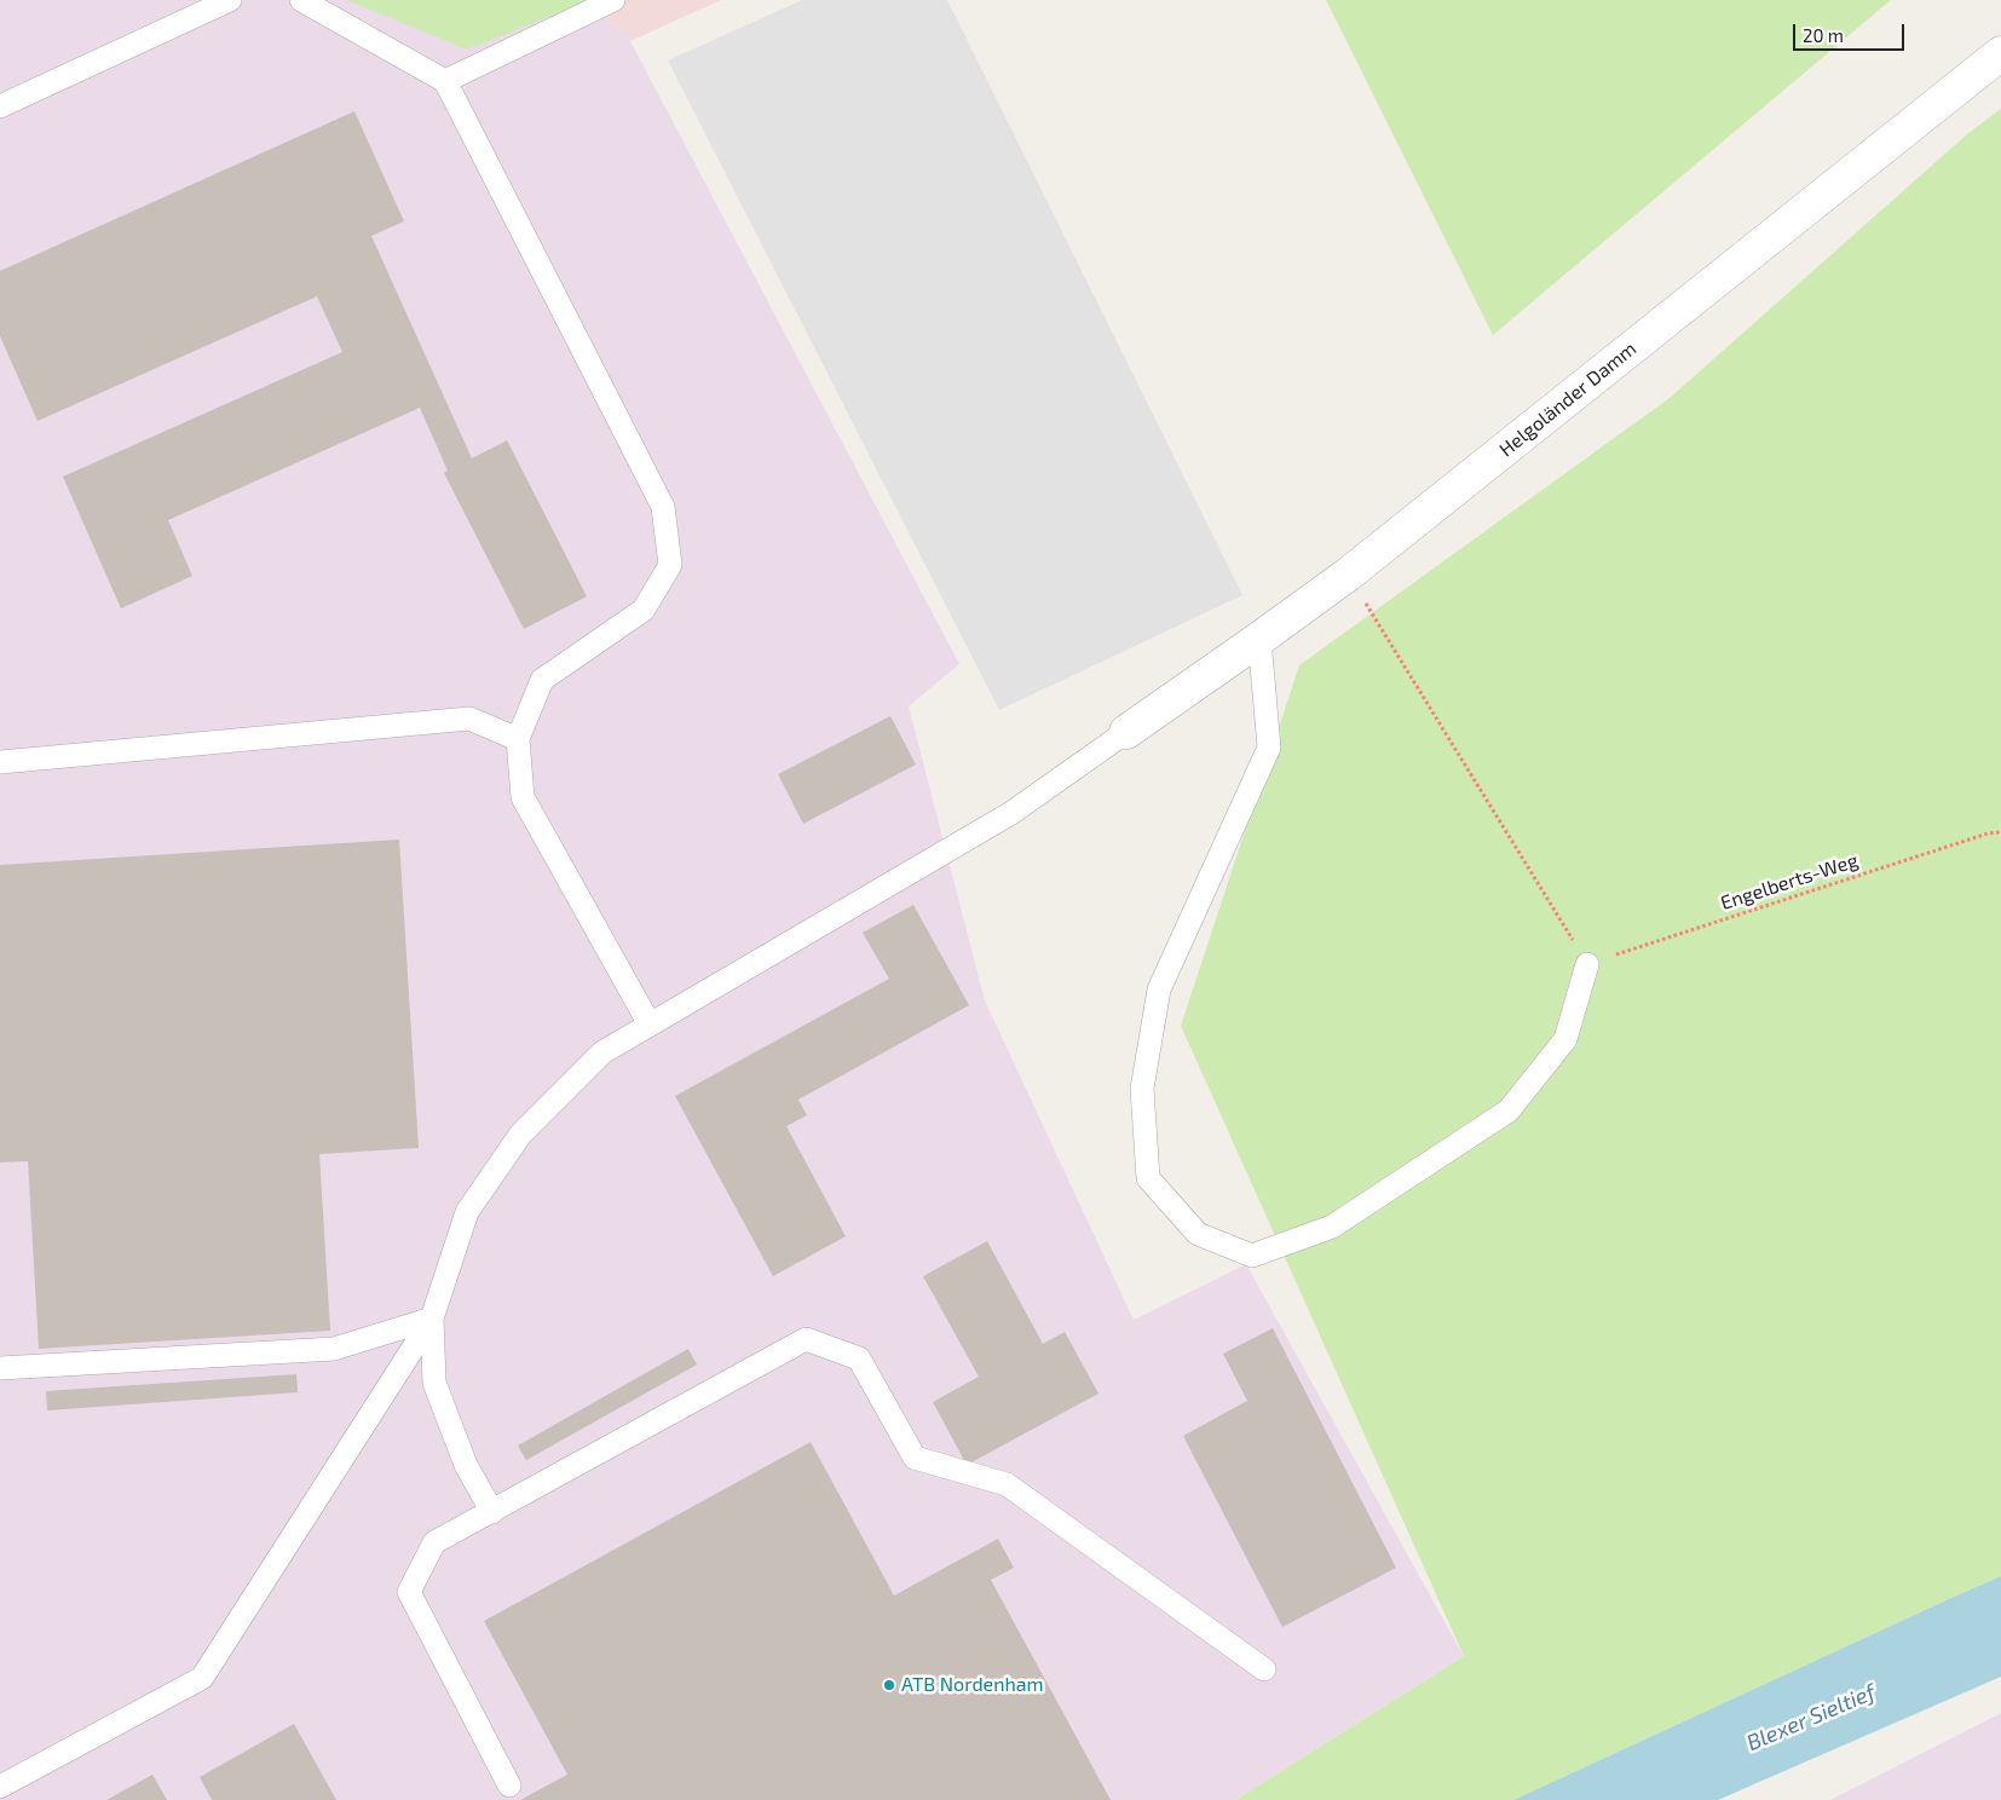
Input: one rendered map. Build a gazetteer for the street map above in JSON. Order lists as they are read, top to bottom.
{
  "streets": {
    "street": ["Helgoländer Damm"],
    "path": ["Engelberts-Weg"]
  },
  "water": ["Blexer Sieltief"],
  "places": ["ATB Nordenham"],
  "scale_bar": "20 m"
}
